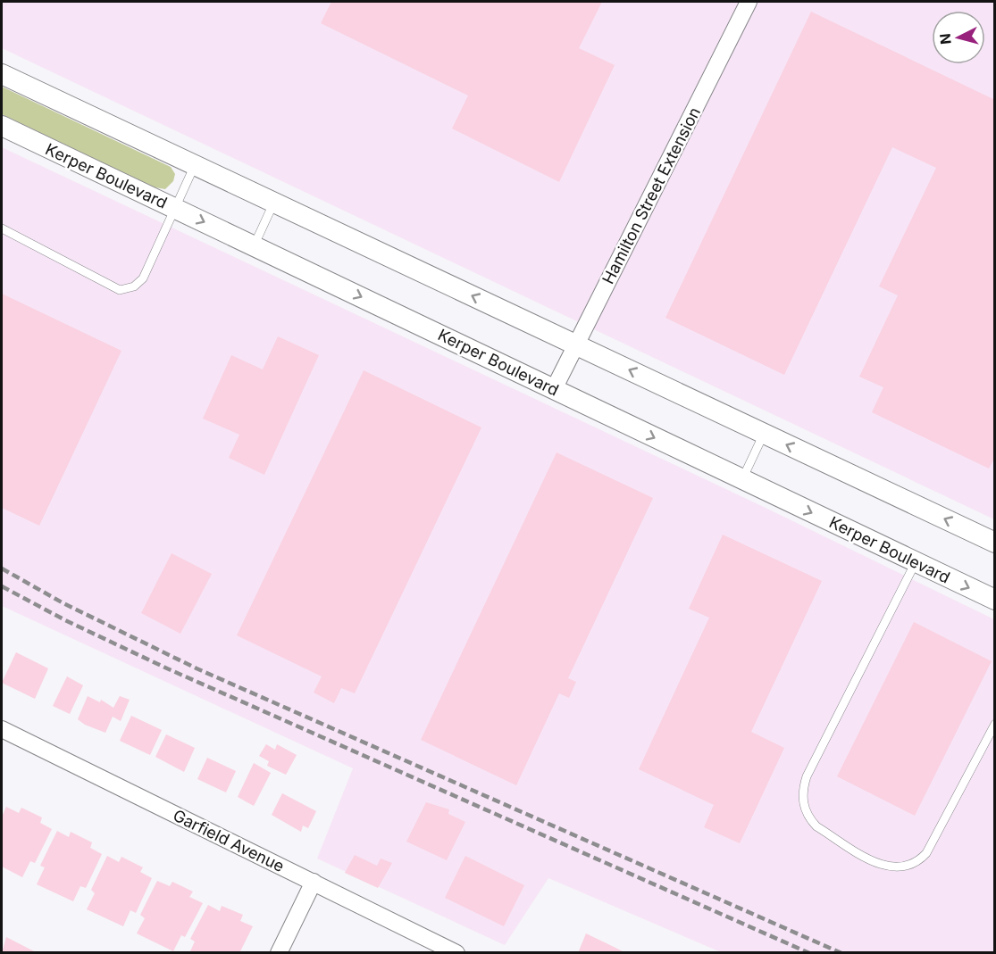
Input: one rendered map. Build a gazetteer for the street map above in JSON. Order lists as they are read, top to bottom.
{
  "streets": {
    "street": ["Kerper Boulevard", "Hamilton Street Extension", "Garfield Avenue"]
  },
  "crossings": [
    ["Kerper Boulevard", "Hamilton Street Extension"]
  ],
  "north": "left"
}
